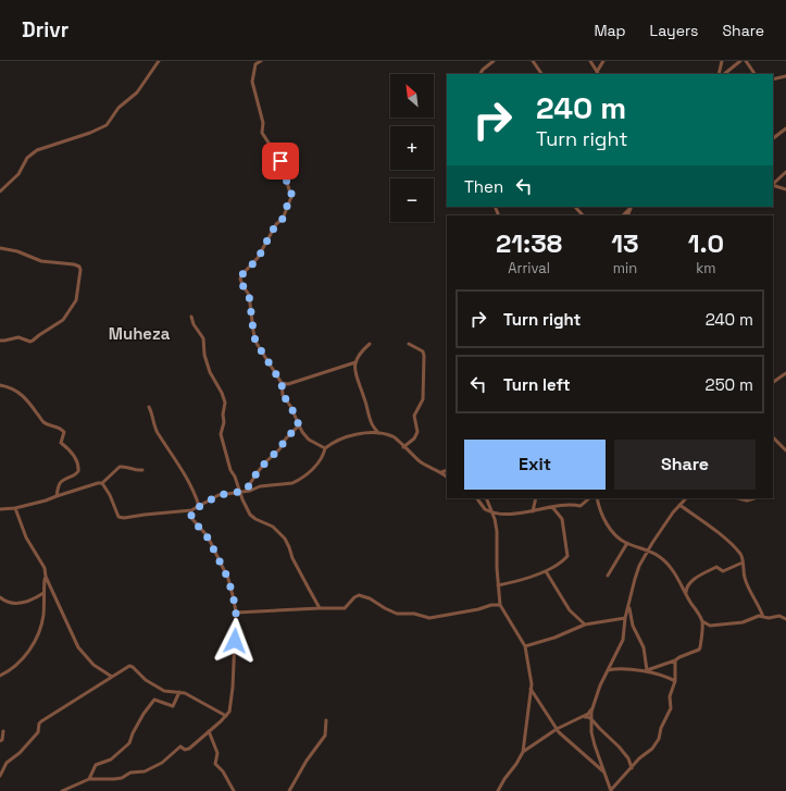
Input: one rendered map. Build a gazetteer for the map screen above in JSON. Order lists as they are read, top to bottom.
{
  "districts": ["Muheza"],
  "north": "top left",
  "page": {
    "header": "Drivr",
    "nav": ["Map", "Layers", "Share"],
    "map_buttons": ["+", "−"],
    "turn": ["240 m", "Turn right"],
    "then": "Then",
    "eta": [
      "21:38",
      "Arrival",
      "13",
      "min",
      "1.0",
      "km"
    ],
    "list": [
      {
        "name": "Turn right",
        "value": "240 m"
      },
      {
        "name": "Turn left",
        "value": "250 m"
      }
    ],
    "buttons": ["Exit", "Share"]
  }
}
